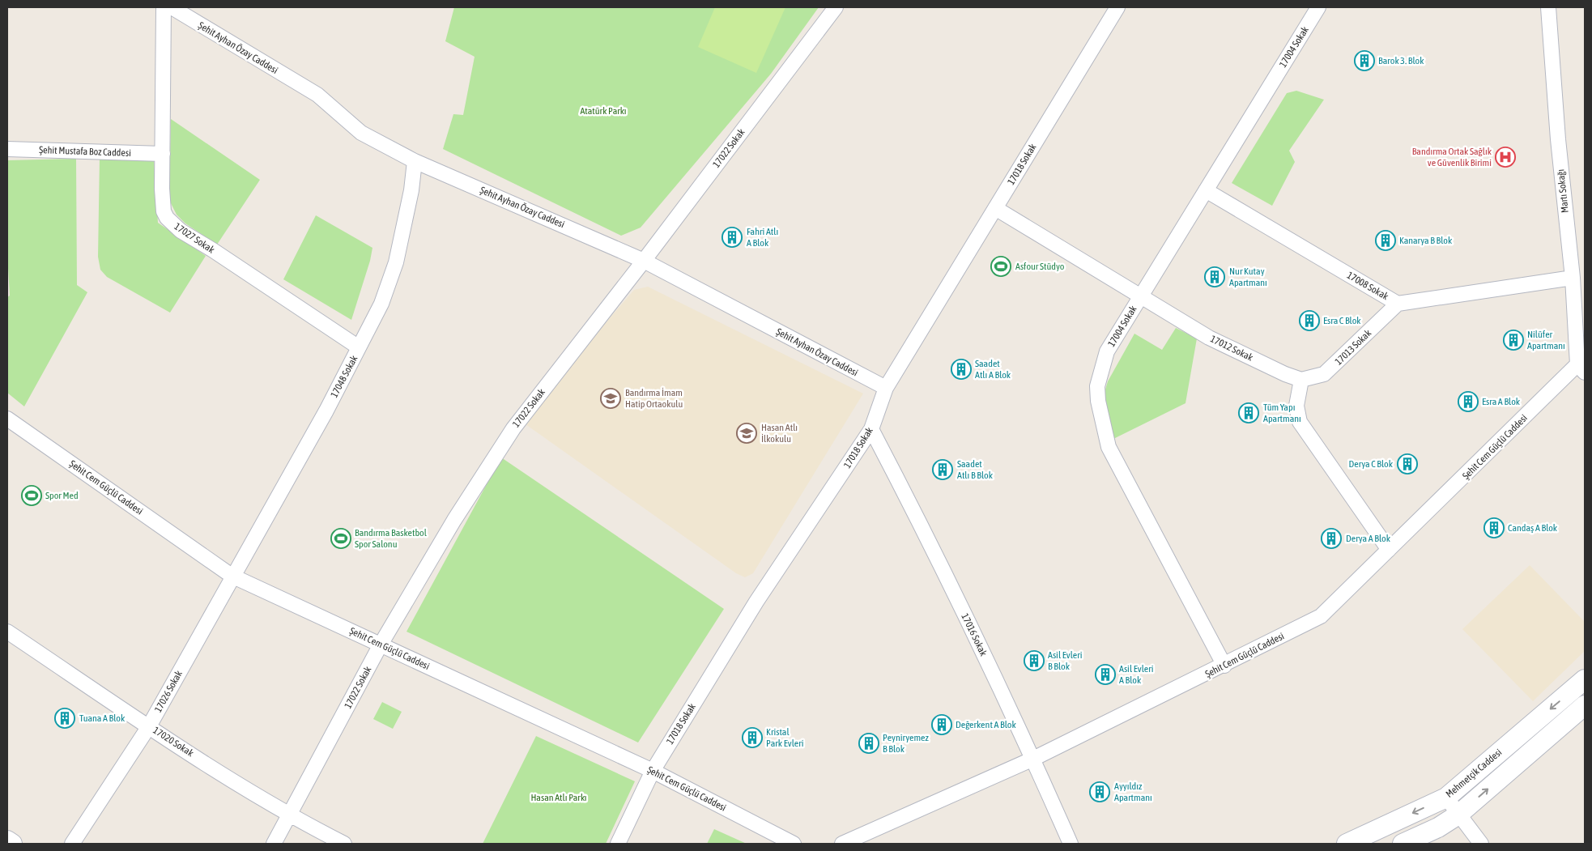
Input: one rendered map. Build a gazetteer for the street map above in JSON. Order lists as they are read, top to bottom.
{
  "streets": {
    "main road": ["Mehmetçik Caddesi"],
    "street": [
      "17004 Sokak",
      "Şehit Ayhan Özay Caddesi",
      "17022 Sokak",
      "Şehit Mustafa Boz Caddesi",
      "17018 Sokak",
      "Martı Sokağı",
      "17027 Sokak",
      "17008 Sokak",
      "17013 Sokak",
      "17012 Sokak",
      "17048 Sokak",
      "Şehit Cem Güçlü Caddesi",
      "17016 Sokak",
      "17026 Sokak",
      "17020 Sokak"
    ]
  },
  "crossings": [
    ["17004 Sokak", "17008 Sokak"],
    ["17004 Sokak", "17012 Sokak"],
    ["17004 Sokak", "Şehit Cem Güçlü Caddesi"],
    ["Şehit Ayhan Özay Caddesi", "17022 Sokak"],
    ["Şehit Ayhan Özay Caddesi", "17018 Sokak"],
    ["Şehit Ayhan Özay Caddesi", "17048 Sokak"],
    ["17022 Sokak", "Şehit Cem Güçlü Caddesi"],
    ["17022 Sokak", "17020 Sokak"],
    ["Şehit Mustafa Boz Caddesi", "17027 Sokak"],
    ["17018 Sokak", "17012 Sokak"],
    ["17018 Sokak", "Şehit Cem Güçlü Caddesi"],
    ["17018 Sokak", "17016 Sokak"],
    ["Martı Sokağı", "17008 Sokak"],
    ["Martı Sokağı", "Şehit Cem Güçlü Caddesi"],
    ["17027 Sokak", "17048 Sokak"],
    ["17008 Sokak", "17013 Sokak"],
    ["17013 Sokak", "17012 Sokak"],
    ["17048 Sokak", "Şehit Cem Güçlü Caddesi"],
    ["17048 Sokak", "17026 Sokak"],
    ["Şehit Cem Güçlü Caddesi", "17016 Sokak"],
    ["Şehit Cem Güçlü Caddesi", "17026 Sokak"],
    ["17026 Sokak", "17020 Sokak"]
  ],
  "parks": ["Atatürk Parkı", "Hasan Atlı Parkı"],
  "places": {
    "building": [
      "Barok 3. Blok",
      "Fahri Atlı A Blok",
      "Kanarya B Blok",
      "Nur Kutay Apartmanı",
      "Esra C Blok",
      "Nilüfer Apartmanı",
      "Saadet Atlı A Blok",
      "Esra A Blok",
      "Tüm Yapı Apartmanı",
      "Derya C Blok",
      "Saadet Atlı B Blok",
      "Candaş A Blok",
      "Derya A Blok",
      "Asil Evleri B Blok",
      "Asil Evleri A Blok",
      "Tuana A Blok",
      "Değerkent A Blok",
      "Kristal Park Evleri",
      "Peyniryemez B Blok",
      "Ayyıldız Apartmanı"
    ],
    "hospital": ["Bandırma Ortak Sağlık ve Güvenlik Birimi"],
    "sports": ["Asfour Stüdyo", "Spor Med", "Bandırma Basketbol Spor Salonu"],
    "school or university": ["Bandırma İmam Hatip Ortaokulu", "Hasan Atlı İlkokulu"]
  }
}
